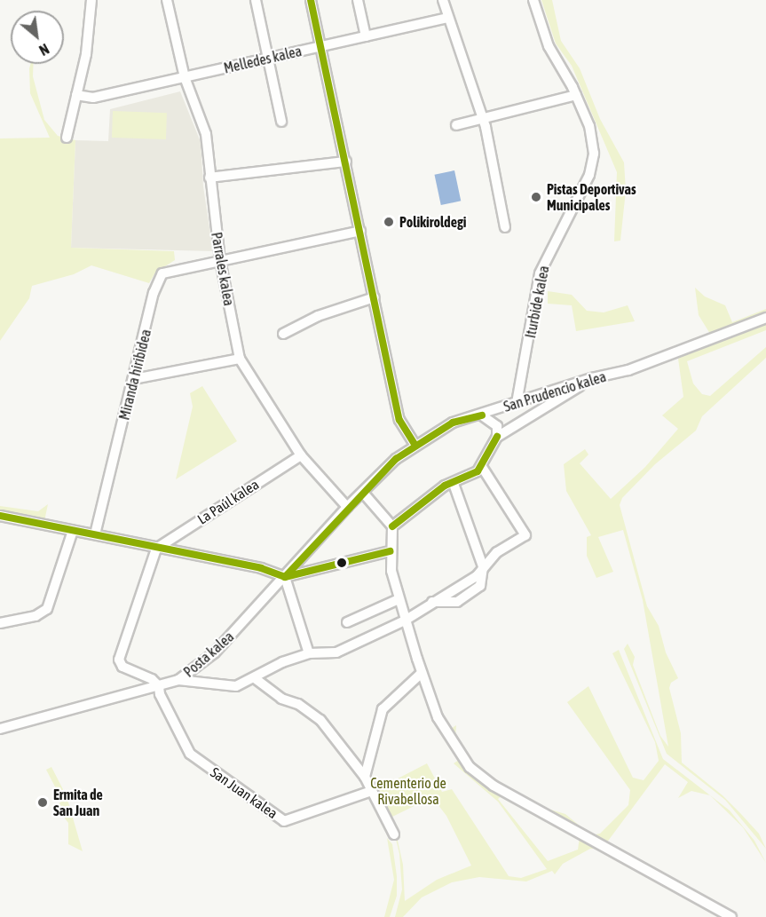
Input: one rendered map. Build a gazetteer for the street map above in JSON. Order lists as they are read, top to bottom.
{
  "streets": {
    "street": [
      "Melledes kalea",
      "Parrales kalea",
      "Iturbide kalea",
      "Miranda hiribidea",
      "San Prudencio kalea",
      "La Paúl kalea",
      "Posta kalea",
      "San Juan kalea"
    ]
  },
  "crossings": [
    ["Melledes kalea", "Parrales kalea"],
    ["Parrales kalea", "Miranda hiribidea"],
    ["Parrales kalea", "La Paúl kalea"],
    ["Parrales kalea", "Posta kalea"],
    ["Iturbide kalea", "San Prudencio kalea"],
    ["San Prudencio kalea", "Posta kalea"],
    ["Posta kalea", "San Juan kalea"]
  ],
  "parks": ["Cementerio de Rivabellosa"],
  "places": ["Pistas Deportivas Municipales", "Polikiroldegi", "Ermita de San Juan"],
  "north": "bottom right"
}
